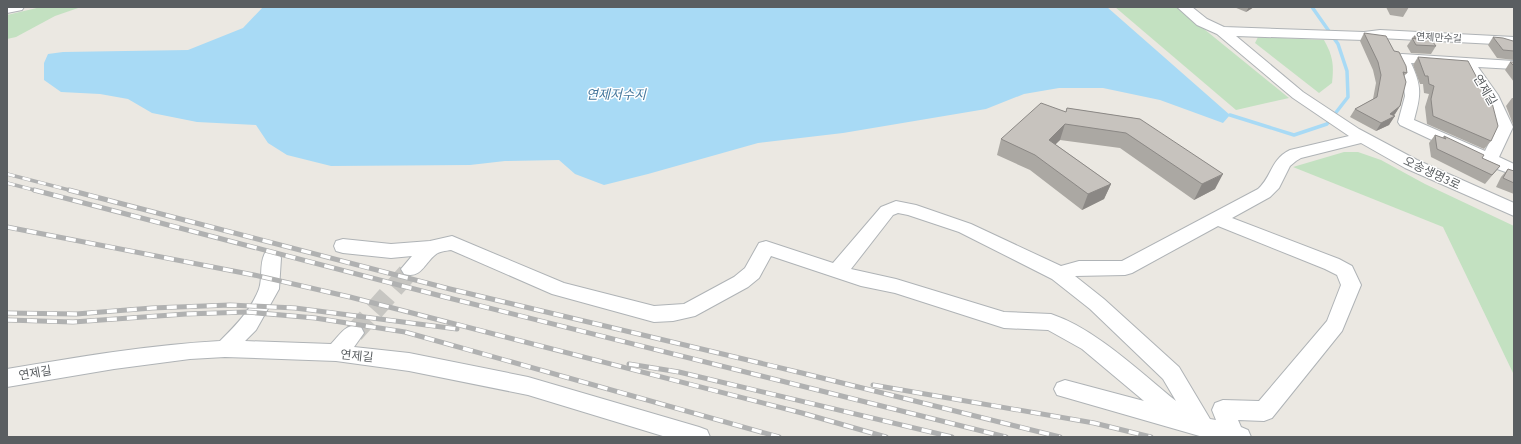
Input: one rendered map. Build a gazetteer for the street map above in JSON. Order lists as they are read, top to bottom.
{
  "streets": {
    "street": ["연제만수길", "연제길", "오송생명3로"]
  },
  "crossings": [
    ["연제만수길", "오송생명3로"]
  ],
  "water": ["연제저수지"]
}
